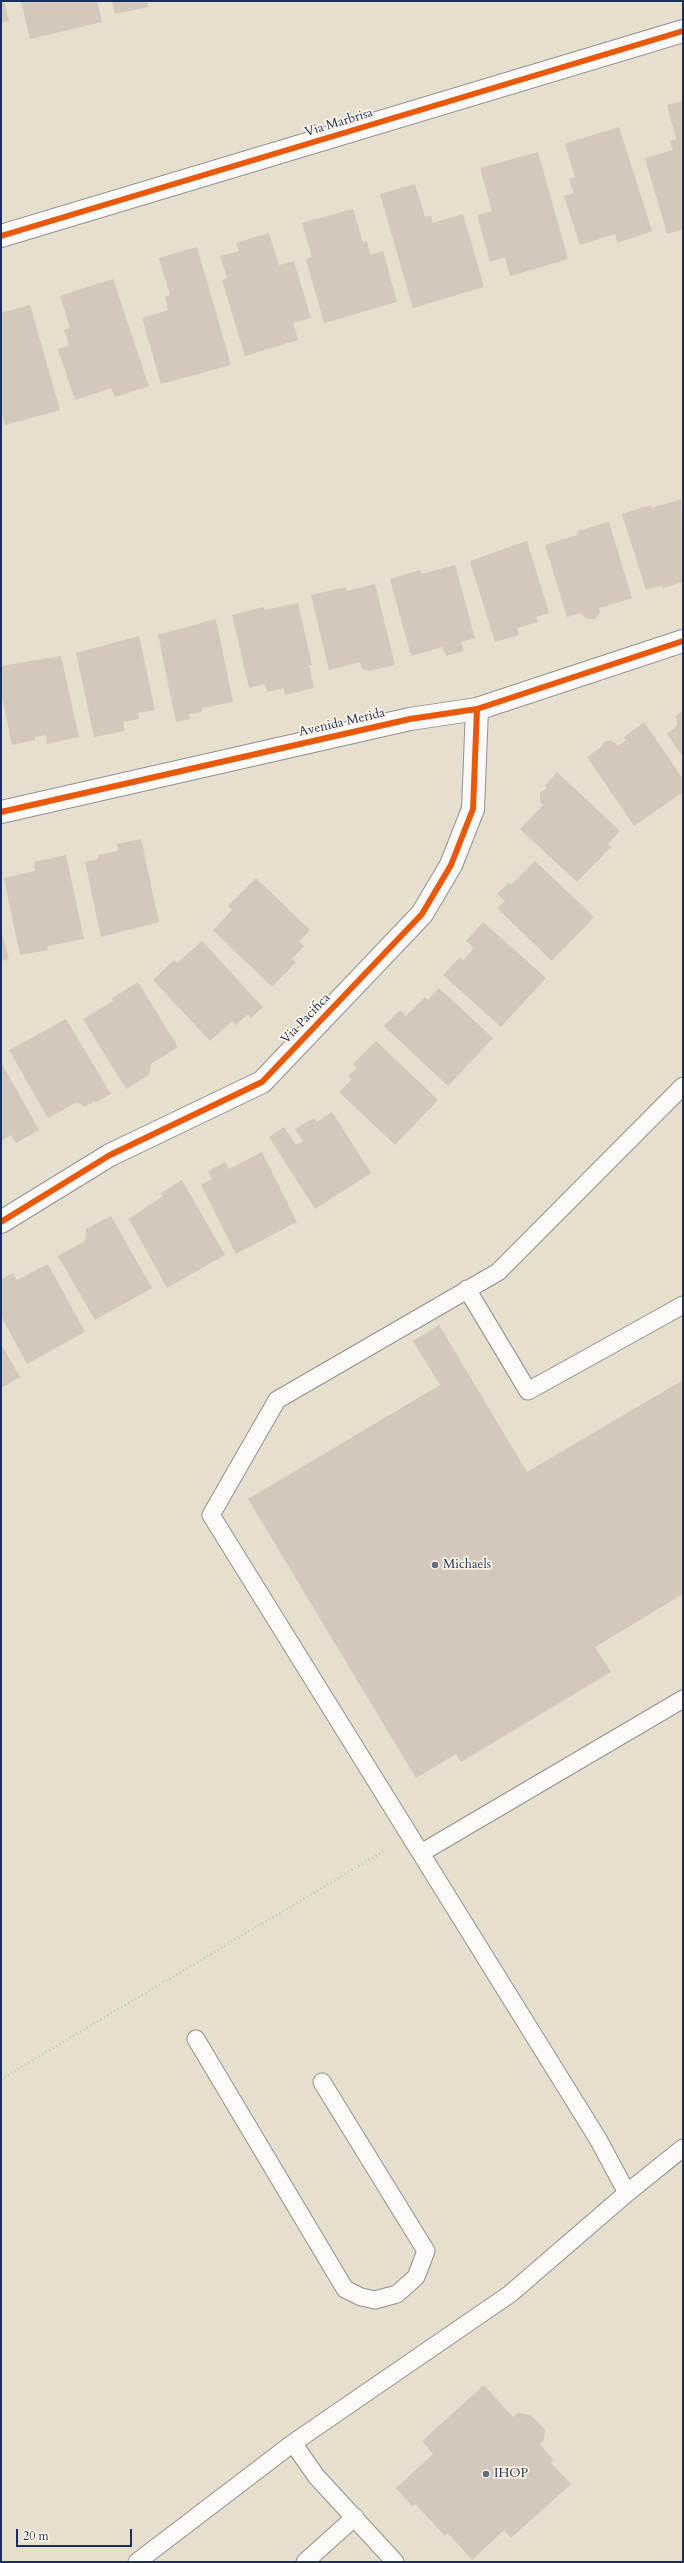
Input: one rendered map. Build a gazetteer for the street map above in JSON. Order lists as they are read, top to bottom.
{
  "streets": {
    "street": ["Via Marbrisa", "Avenida Merida", "Via Pacifica"]
  },
  "crossings": [
    ["Avenida Merida", "Via Pacifica"]
  ],
  "places": ["Michaels", "IHOP"],
  "scale_bar": "20 m"
}
